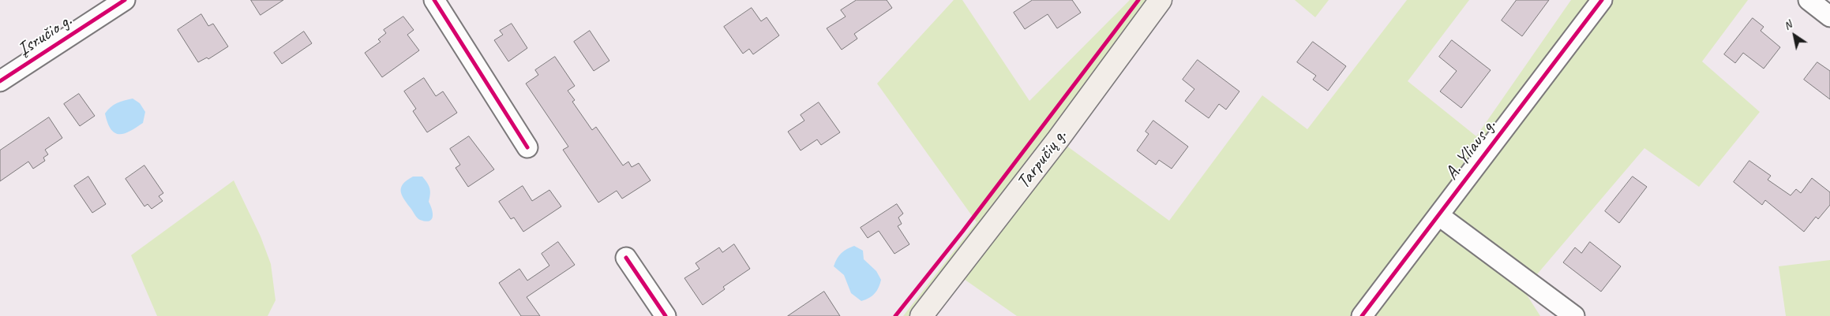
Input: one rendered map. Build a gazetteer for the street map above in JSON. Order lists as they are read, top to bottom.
{
  "streets": {
    "main road": ["Tarpučių g."],
    "street": ["Įsručio g.", "A. Yliaus g."]
  },
  "north": "top left"
}
